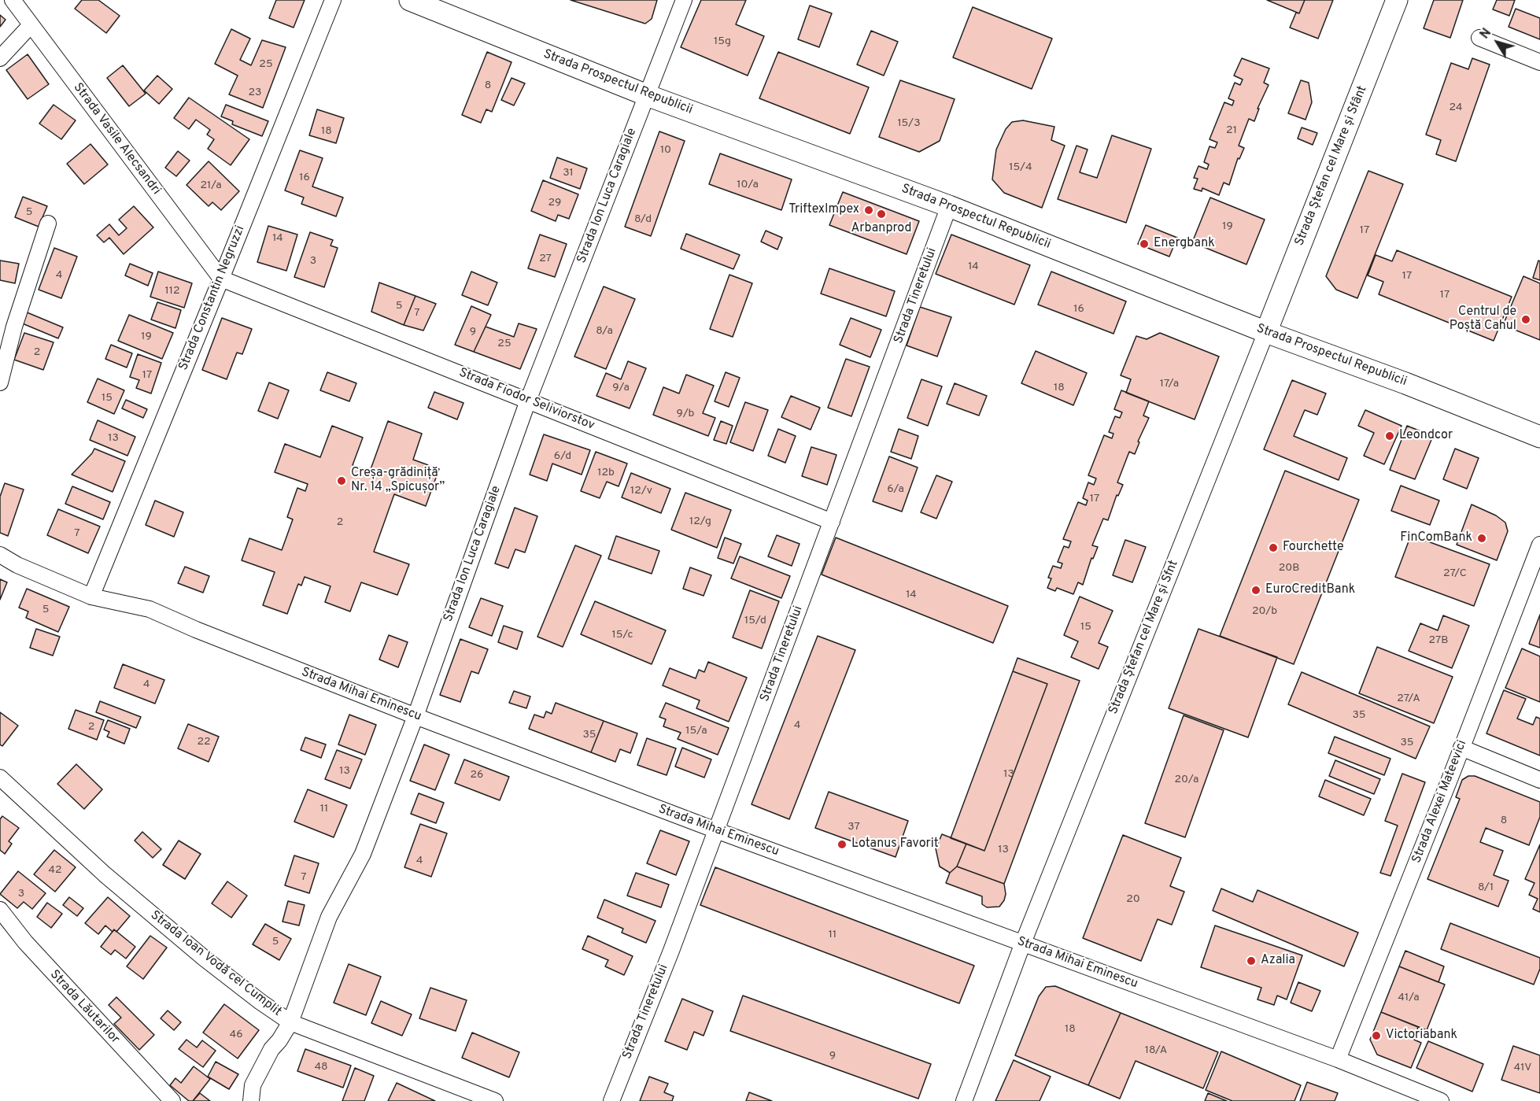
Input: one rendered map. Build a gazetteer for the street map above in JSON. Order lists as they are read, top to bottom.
{
  "streets": {
    "main road": ["Strada Prospectul Republicii", "Strada Ștefan cel Mare și Sfânt"],
    "street": [
      "Strada Vasile Alecsandri",
      "Strada Ion Luca Caragiale",
      "Strada Tineretului",
      "Strada Constantin Negruzzi",
      "Strada Fiodor Seliviorstov",
      "Strada Ștefan cel Mare și Sfnt",
      "Strada Mihai Eminescu",
      "Strada Alexei Mateevici",
      "Strada Ioan Vodă cel Cumplit",
      "Strada Lăutarilor"
    ]
  },
  "crossings": [
    ["Strada Prospectul Republicii", "Strada Ștefan cel Mare și Sfânt"],
    ["Strada Prospectul Republicii", "Strada Ion Luca Caragiale"],
    ["Strada Prospectul Republicii", "Strada Tineretului"],
    ["Strada Prospectul Republicii", "Strada Ștefan cel Mare și Sfnt"],
    ["Strada Vasile Alecsandri", "Strada Constantin Negruzzi"],
    ["Strada Vasile Alecsandri", "Strada Fiodor Seliviorstov"],
    ["Strada Ștefan cel Mare și Sfânt", "Strada Ștefan cel Mare și Sfnt"],
    ["Strada Ion Luca Caragiale", "Strada Fiodor Seliviorstov"],
    ["Strada Ion Luca Caragiale", "Strada Mihai Eminescu"],
    ["Strada Ion Luca Caragiale", "Strada Ioan Vodă cel Cumplit"],
    ["Strada Tineretului", "Strada Fiodor Seliviorstov"],
    ["Strada Tineretului", "Strada Mihai Eminescu"],
    ["Strada Constantin Negruzzi", "Strada Fiodor Seliviorstov"],
    ["Strada Constantin Negruzzi", "Strada Mihai Eminescu"],
    ["Strada Ștefan cel Mare și Sfnt", "Strada Mihai Eminescu"],
    ["Strada Mihai Eminescu", "Strada Alexei Mateevici"]
  ],
  "places": [
    "TriftexImpex",
    "Arbanprod",
    "Energbank",
    "Centrul de Poștă Cahul",
    "Leondcor",
    "Creșa-grădiniță Nr. 14 „Spicușor”",
    "FinComBank",
    "Fourchette",
    "EuroCreditBank",
    "Lotanus Favorit",
    "Azalia",
    "Victoriabank"
  ],
  "house_numbers": [
    "15g",
    "25",
    "8",
    "23",
    "24",
    "15/3",
    "21",
    "18",
    "10",
    "15/4",
    "31",
    "16",
    "10/a",
    "21/a",
    "29",
    "5",
    "8/d",
    "19",
    "17",
    "14",
    "27",
    "3",
    "14",
    "4",
    "17",
    "112",
    "17",
    "5",
    "16",
    "7",
    "8/a",
    "9",
    "19",
    "25",
    "2",
    "17",
    "17/a",
    "9/a",
    "18",
    "15",
    "9/b",
    "13",
    "6/d",
    "12b",
    "6/a",
    "12/v",
    "17",
    "12/g",
    "2",
    "7",
    "20B",
    "27/C",
    "14",
    "5",
    "20/b",
    "15/d",
    "15",
    "15/c",
    "27B",
    "4",
    "27/A",
    "35",
    "4",
    "2",
    "15/a",
    "35",
    "22",
    "35",
    "13",
    "13",
    "26",
    "20/a",
    "11",
    "8",
    "37",
    "13",
    "4",
    "42",
    "7",
    "8/1",
    "3",
    "20",
    "11",
    "5",
    "41/a",
    "18",
    "46",
    "18/A",
    "9",
    "48",
    "41V"
  ],
  "north": "top left"
}
